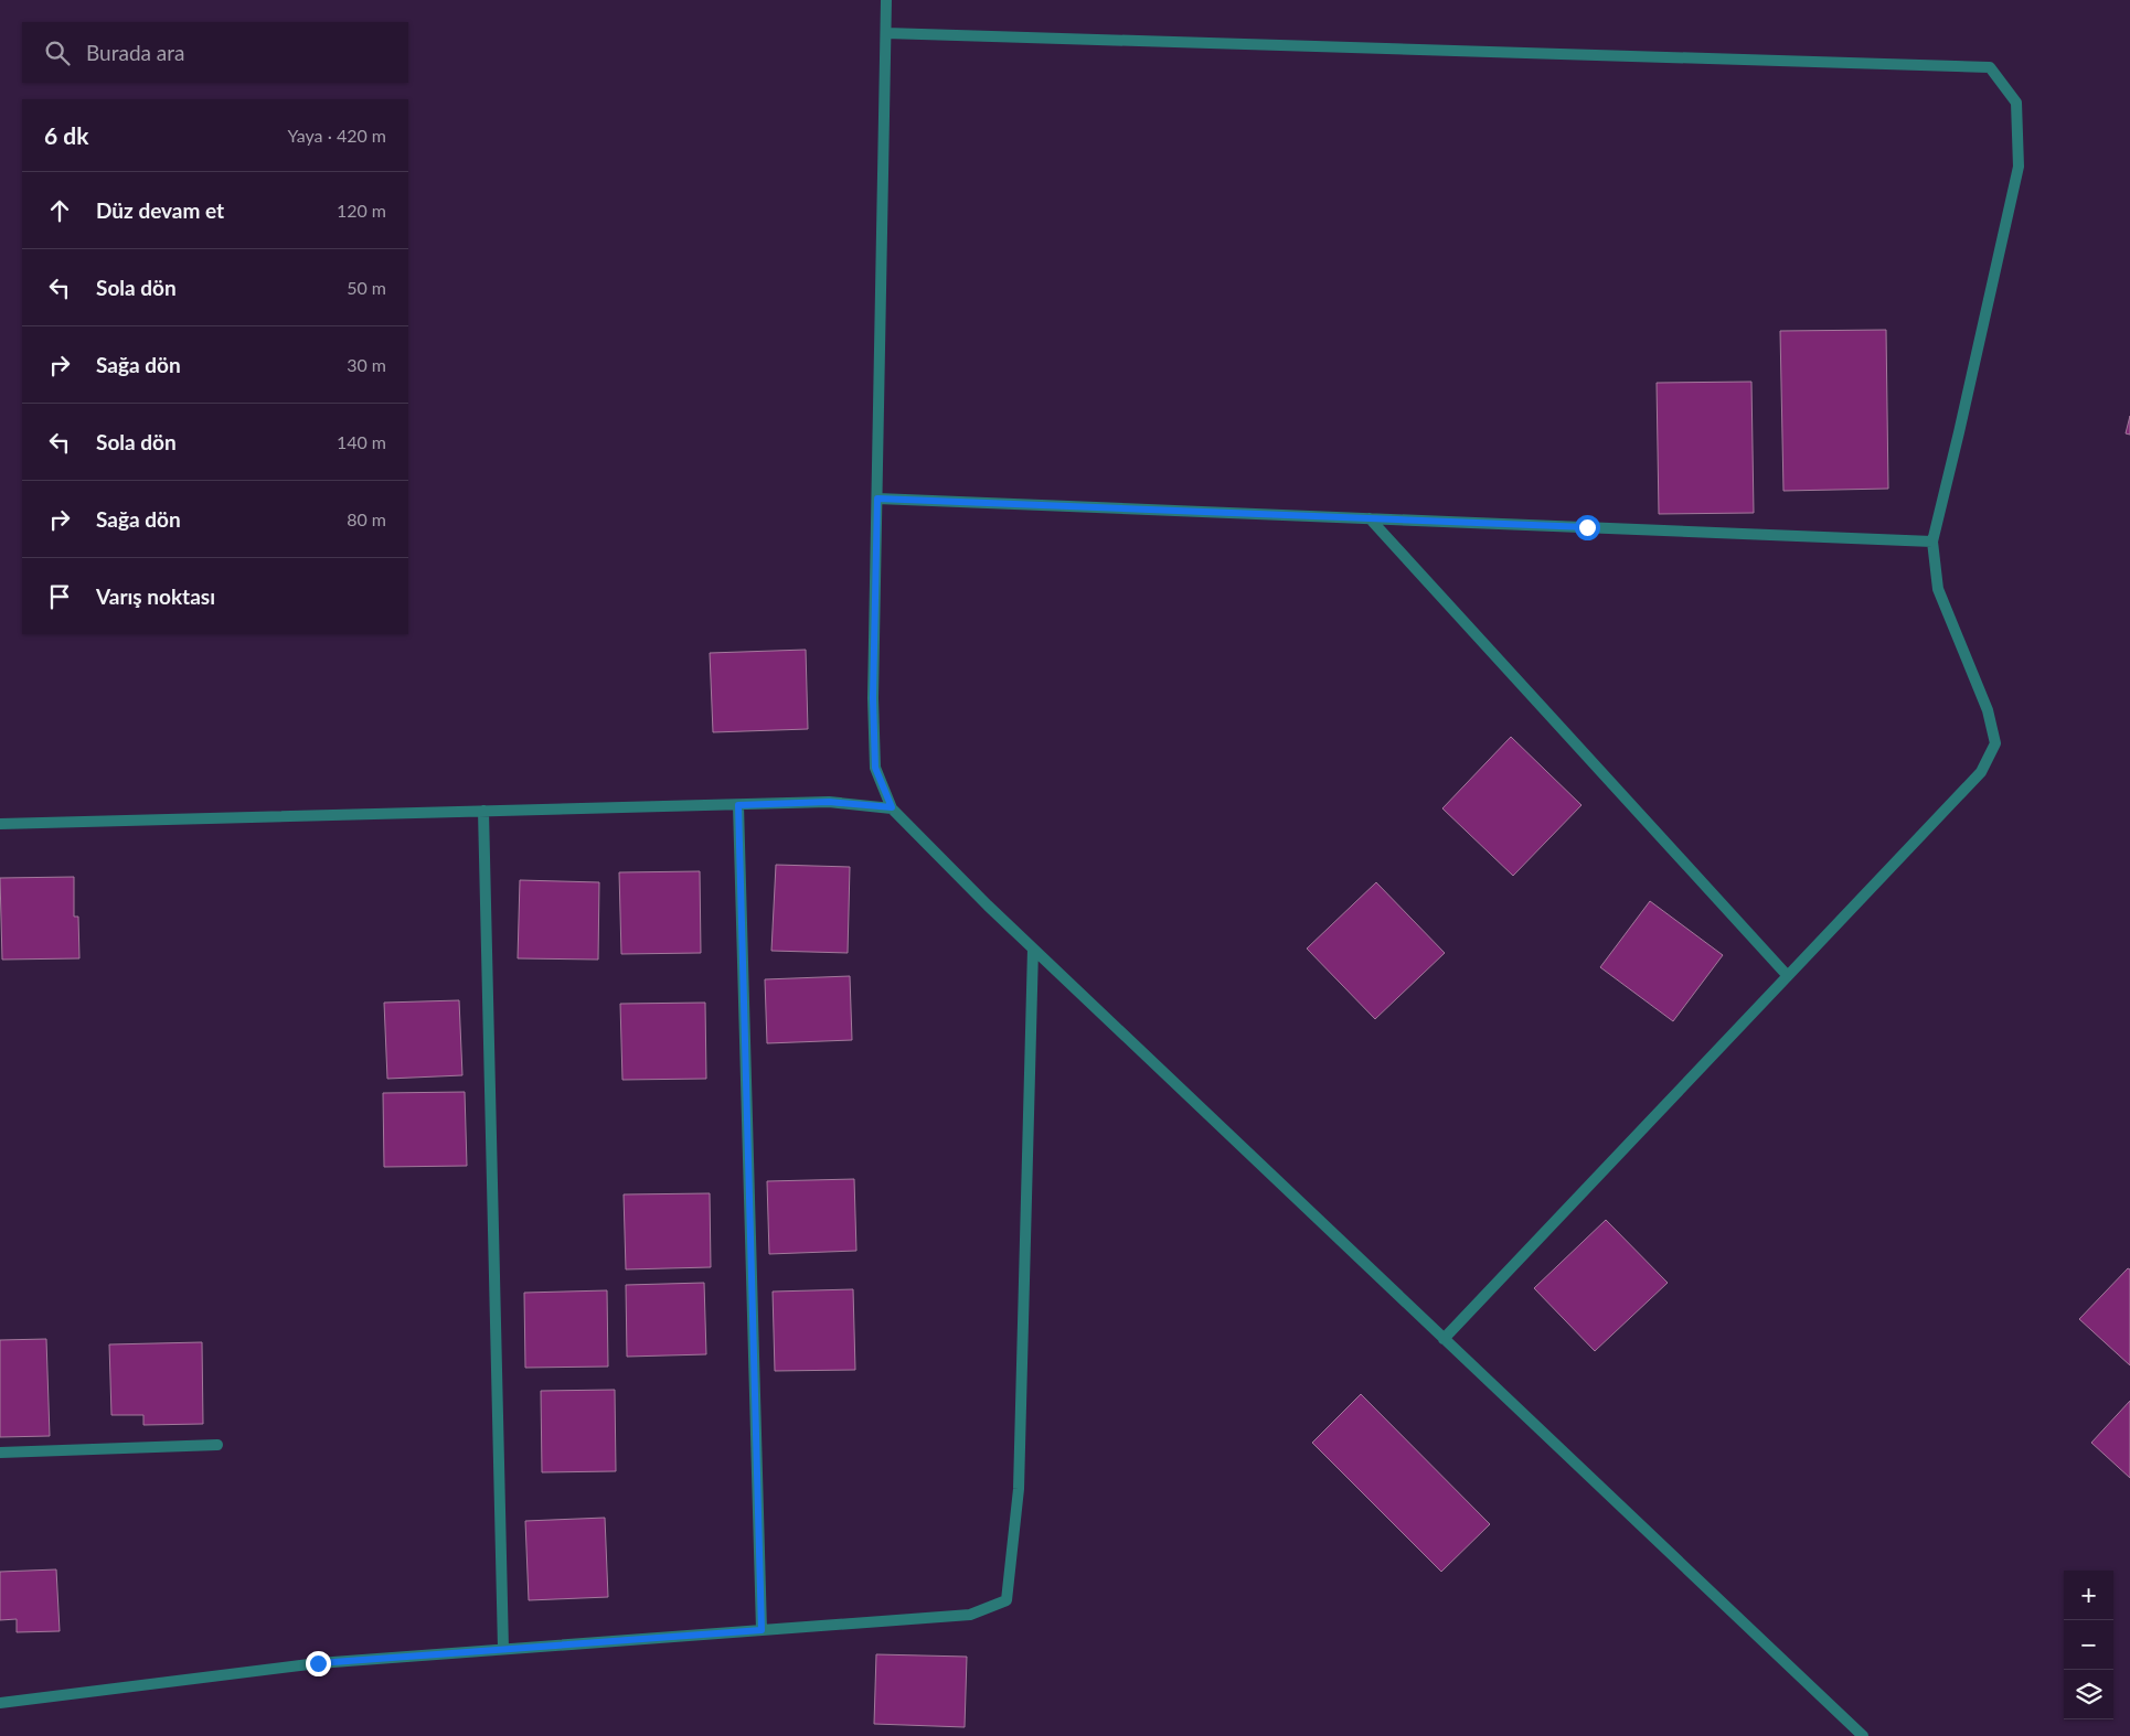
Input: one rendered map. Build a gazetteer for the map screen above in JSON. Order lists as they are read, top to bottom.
{
  "page": {
    "search": "Burada ara",
    "heading": ["6 dk", "Yaya · 420 m"],
    "list": [
      ["Düz devam et", "120 m"],
      ["Sola dön", "50 m"],
      ["Sağa dön", "30 m"],
      ["Sola dön", "140 m"],
      ["Sağa dön", "80 m"],
      "Varış noktası"
    ],
    "map_buttons": ["+", "−"]
  }
}
